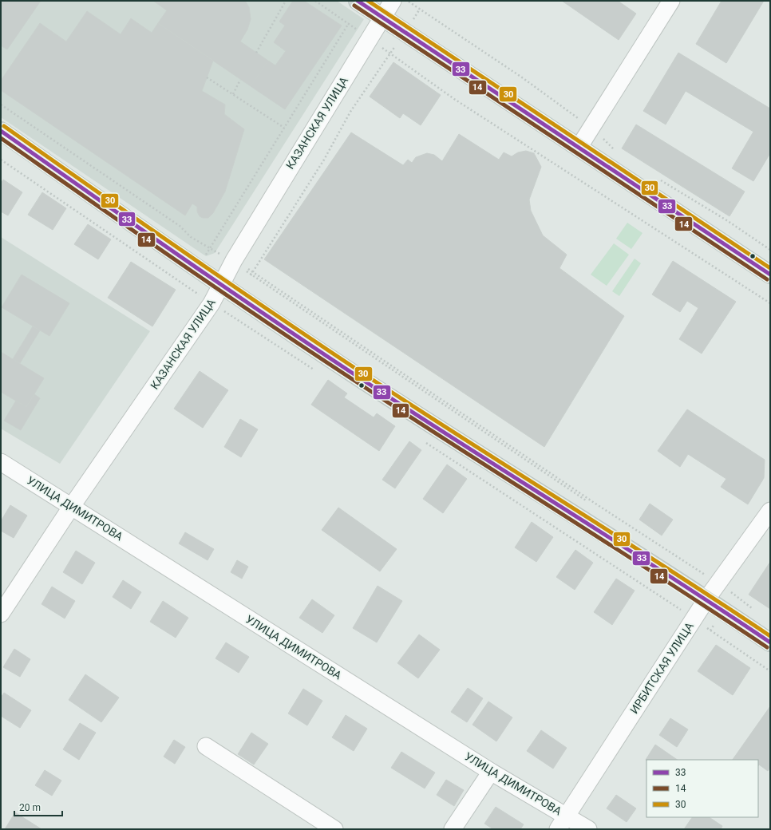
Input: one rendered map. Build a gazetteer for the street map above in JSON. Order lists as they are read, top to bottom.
{
  "streets": {
    "street": ["КАЗАНСКАЯ УЛИЦА", "УЛИЦА ДИМИТРОВА", "ИРБИТСКАЯ УЛИЦА"]
  },
  "crossings": [
    ["КАЗАНСКАЯ УЛИЦА", "УЛИЦА ДИМИТРОВА"],
    ["УЛИЦА ДИМИТРОВА", "ИРБИТСКАЯ УЛИЦА"]
  ],
  "lines": ["transit line 33", "transit line 30", "transit line 14"],
  "legend": ["33", "14", "30"],
  "scale_bar": "20 m"
}
